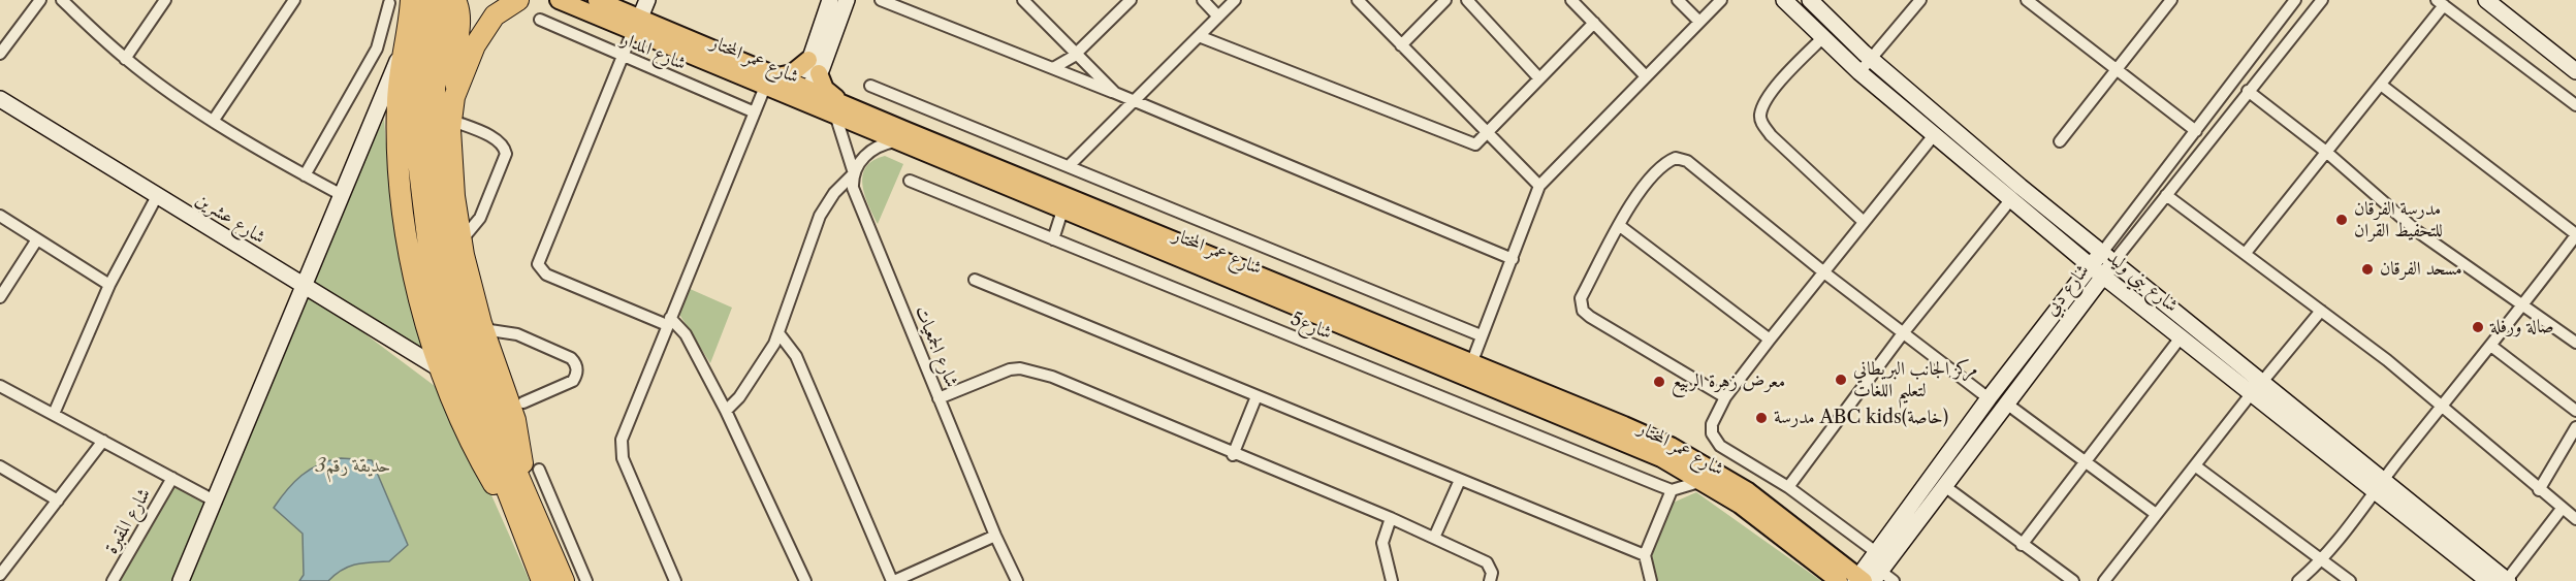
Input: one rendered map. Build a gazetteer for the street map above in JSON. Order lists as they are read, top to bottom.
{
  "streets": {
    "main road": ["شارع عمر المختار"],
    "street": [
      "شارع المدار",
      "شارع عشرين",
      "شارع بني وليد",
      "شارع دبي",
      "شارع5",
      "شارع الجمعيات",
      "شارع المقبرة"
    ]
  },
  "crossings": [
    ["شارع عمر المختار", "شارع الجمعيات"],
    ["شارع بني وليد", "شارع دبي"]
  ],
  "parks": ["حديقة رقم3"],
  "places": [
    "مدرسة الفرقان للتحفيط القران",
    "مسحد الفرقان",
    "صالة ورفلة",
    "مركز الجانب البريطاني لتعليم اللغات",
    "معرض زهرة الربيع",
    "مدرسة ABC kids(خاصة)"
  ]
}
